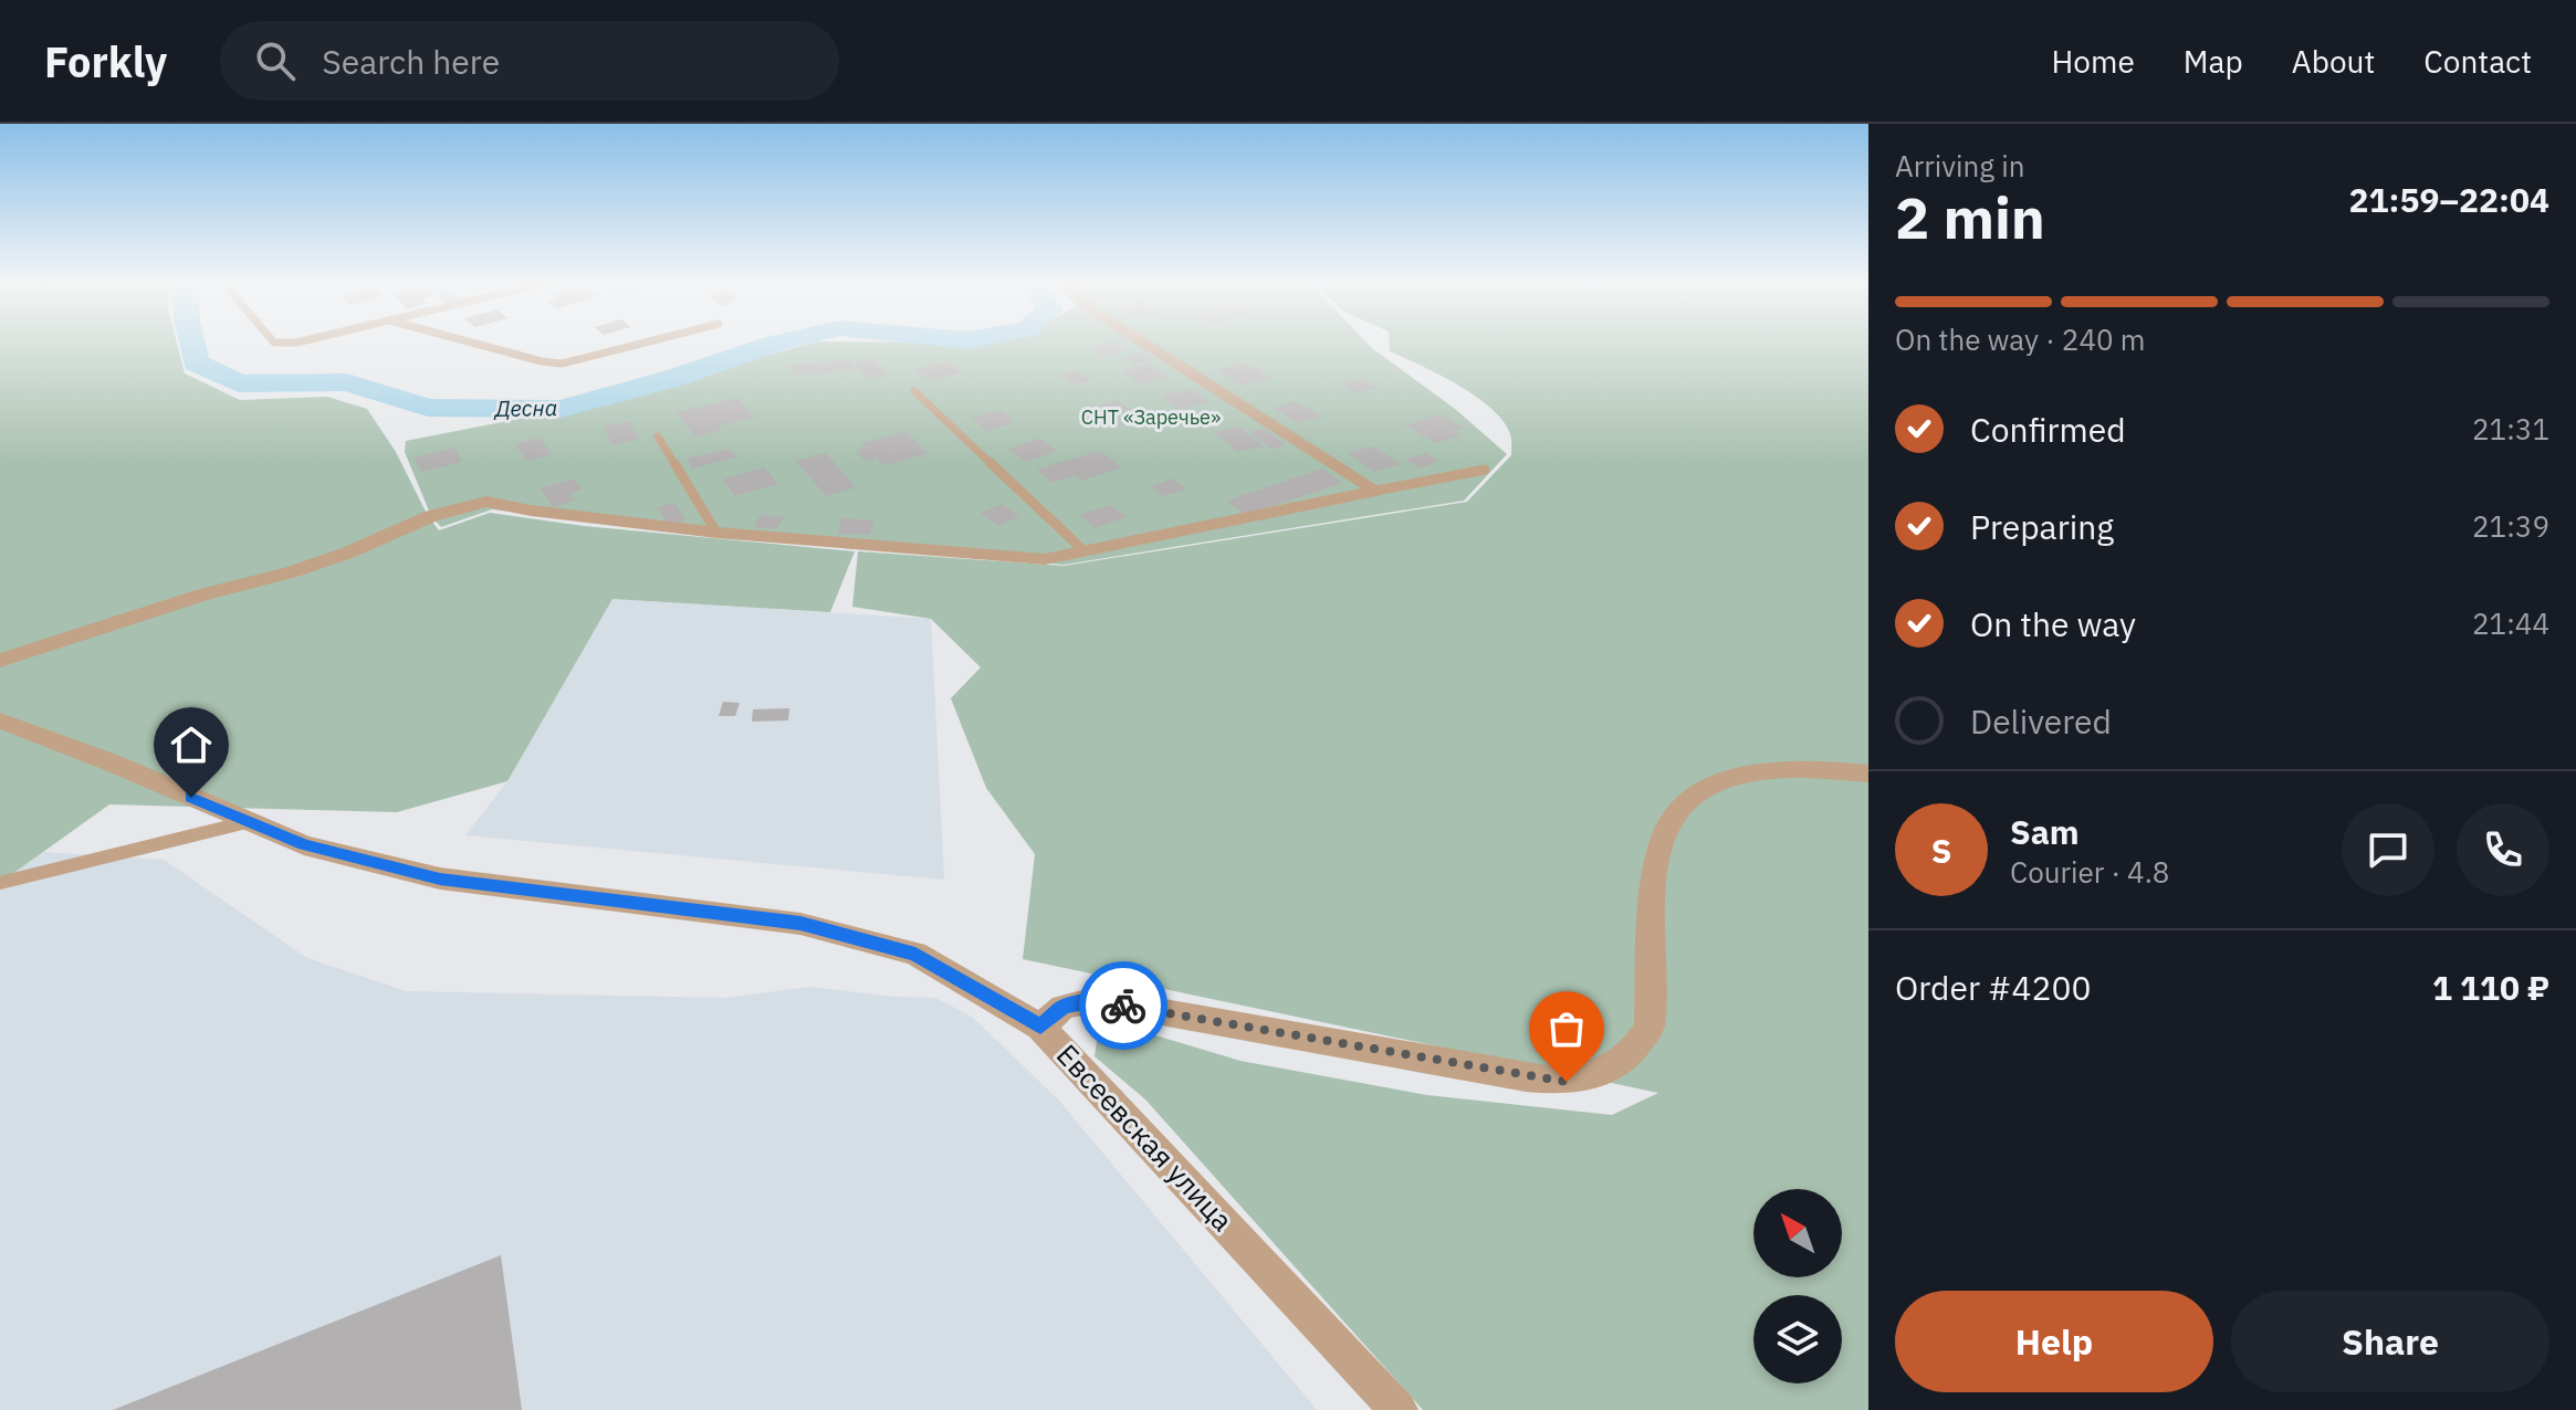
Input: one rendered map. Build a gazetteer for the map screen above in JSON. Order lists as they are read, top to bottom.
{
  "streets": {
    "street": ["Евсеевская улица"]
  },
  "water": ["Десна"],
  "parks": ["СНТ «Заречье»"],
  "north": "top left",
  "page": {
    "header": "Forkly",
    "search": "Search here",
    "nav": [
      "Home",
      "Map",
      "About",
      "Contact"
    ],
    "heading": ["2 min", "Arriving in", "21:59–22:04"],
    "panel": [
      "Sam",
      "Courier · 4.8",
      "Order #4200",
      "1 110 ₽"
    ],
    "bar": "On the way · 240 m",
    "list": [
      ["Confirmed", "21:31"],
      ["Preparing", "21:39"],
      ["On the way", "21:44"],
      "Delivered"
    ],
    "round": "S",
    "buttons": ["Help", "Share"]
  }
}
